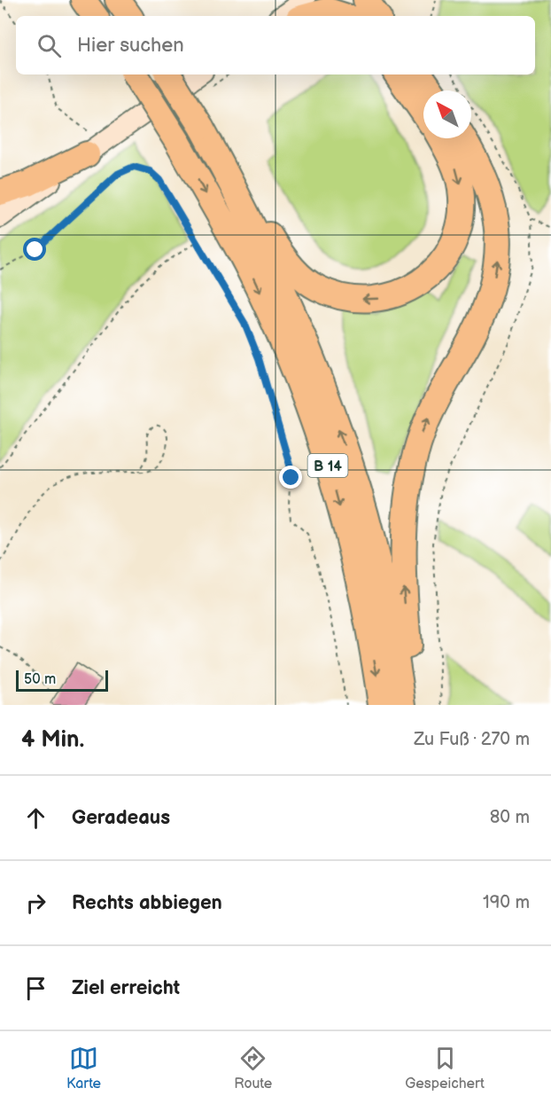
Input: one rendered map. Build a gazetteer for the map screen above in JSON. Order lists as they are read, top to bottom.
{
  "streets": {
    "highway": ["B 14"]
  },
  "scale_bar": "50 m",
  "north": "top left",
  "page": {
    "search": "Hier suchen",
    "scale": "50 m",
    "heading": ["4 Min.", "Zu Fuß · 270 m"],
    "list": [
      ["Geradeaus", "80 m"],
      ["Rechts abbiegen", "190 m"],
      "Ziel erreicht"
    ],
    "nav": ["Karte", "Route", "Gespeichert"]
  }
}
